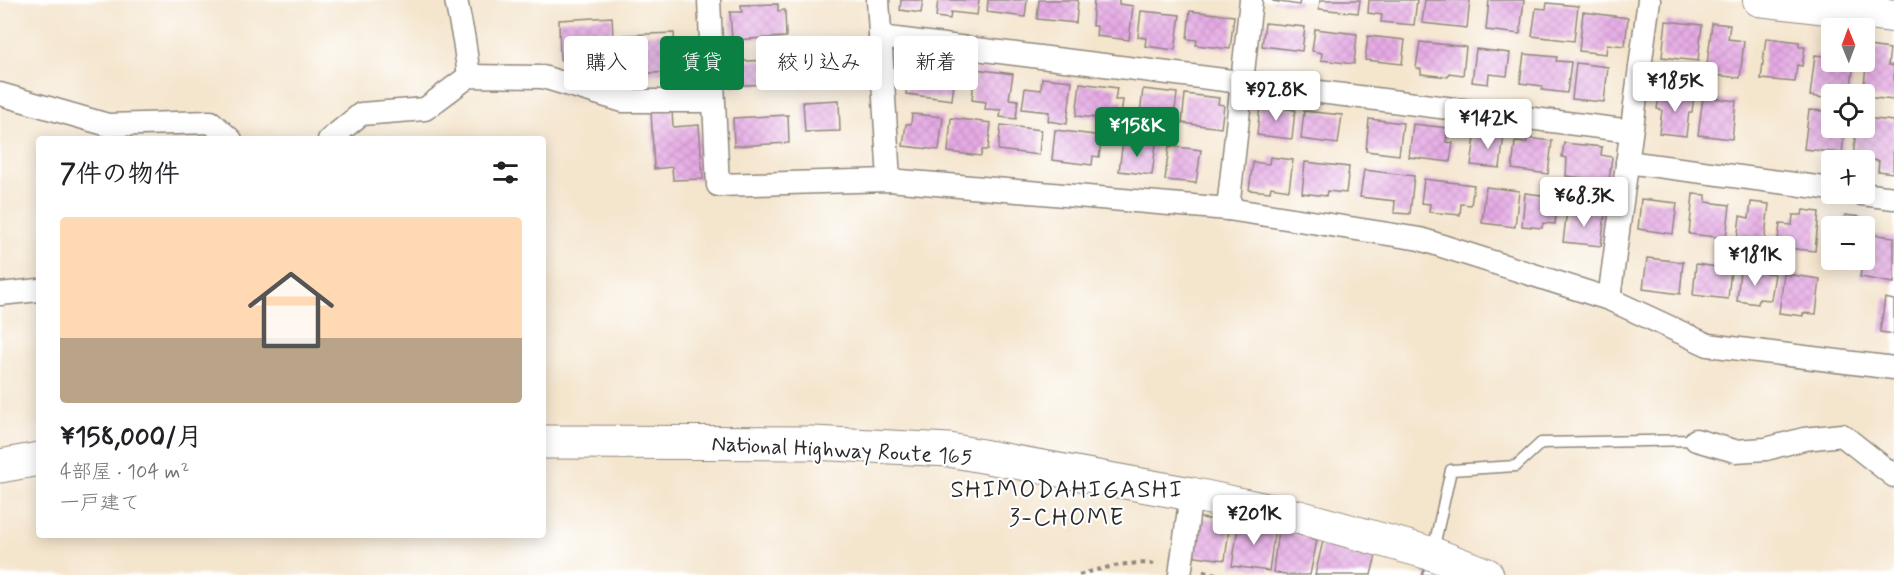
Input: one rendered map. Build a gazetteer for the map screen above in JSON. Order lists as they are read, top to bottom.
{
  "streets": {
    "highway": ["National Highway Route 165"]
  },
  "districts": ["SHIMODAHIGASHI 3-CHOME"],
  "north": "top",
  "page": {
    "map_buttons": ["+", "−"],
    "chip": [
      "購入",
      "賃貸",
      "絞り込み",
      "新着"
    ],
    "price": [
      "¥185K",
      "¥92.8K",
      "¥142K",
      "¥158K",
      "¥68.3K",
      "¥181K",
      "¥201K"
    ],
    "heading": "7件の物件",
    "list": [
      {
        "name": "¥158,000/月",
        "note": "4部屋 · 104 m² · 一戸建て"
      }
    ]
  }
}
